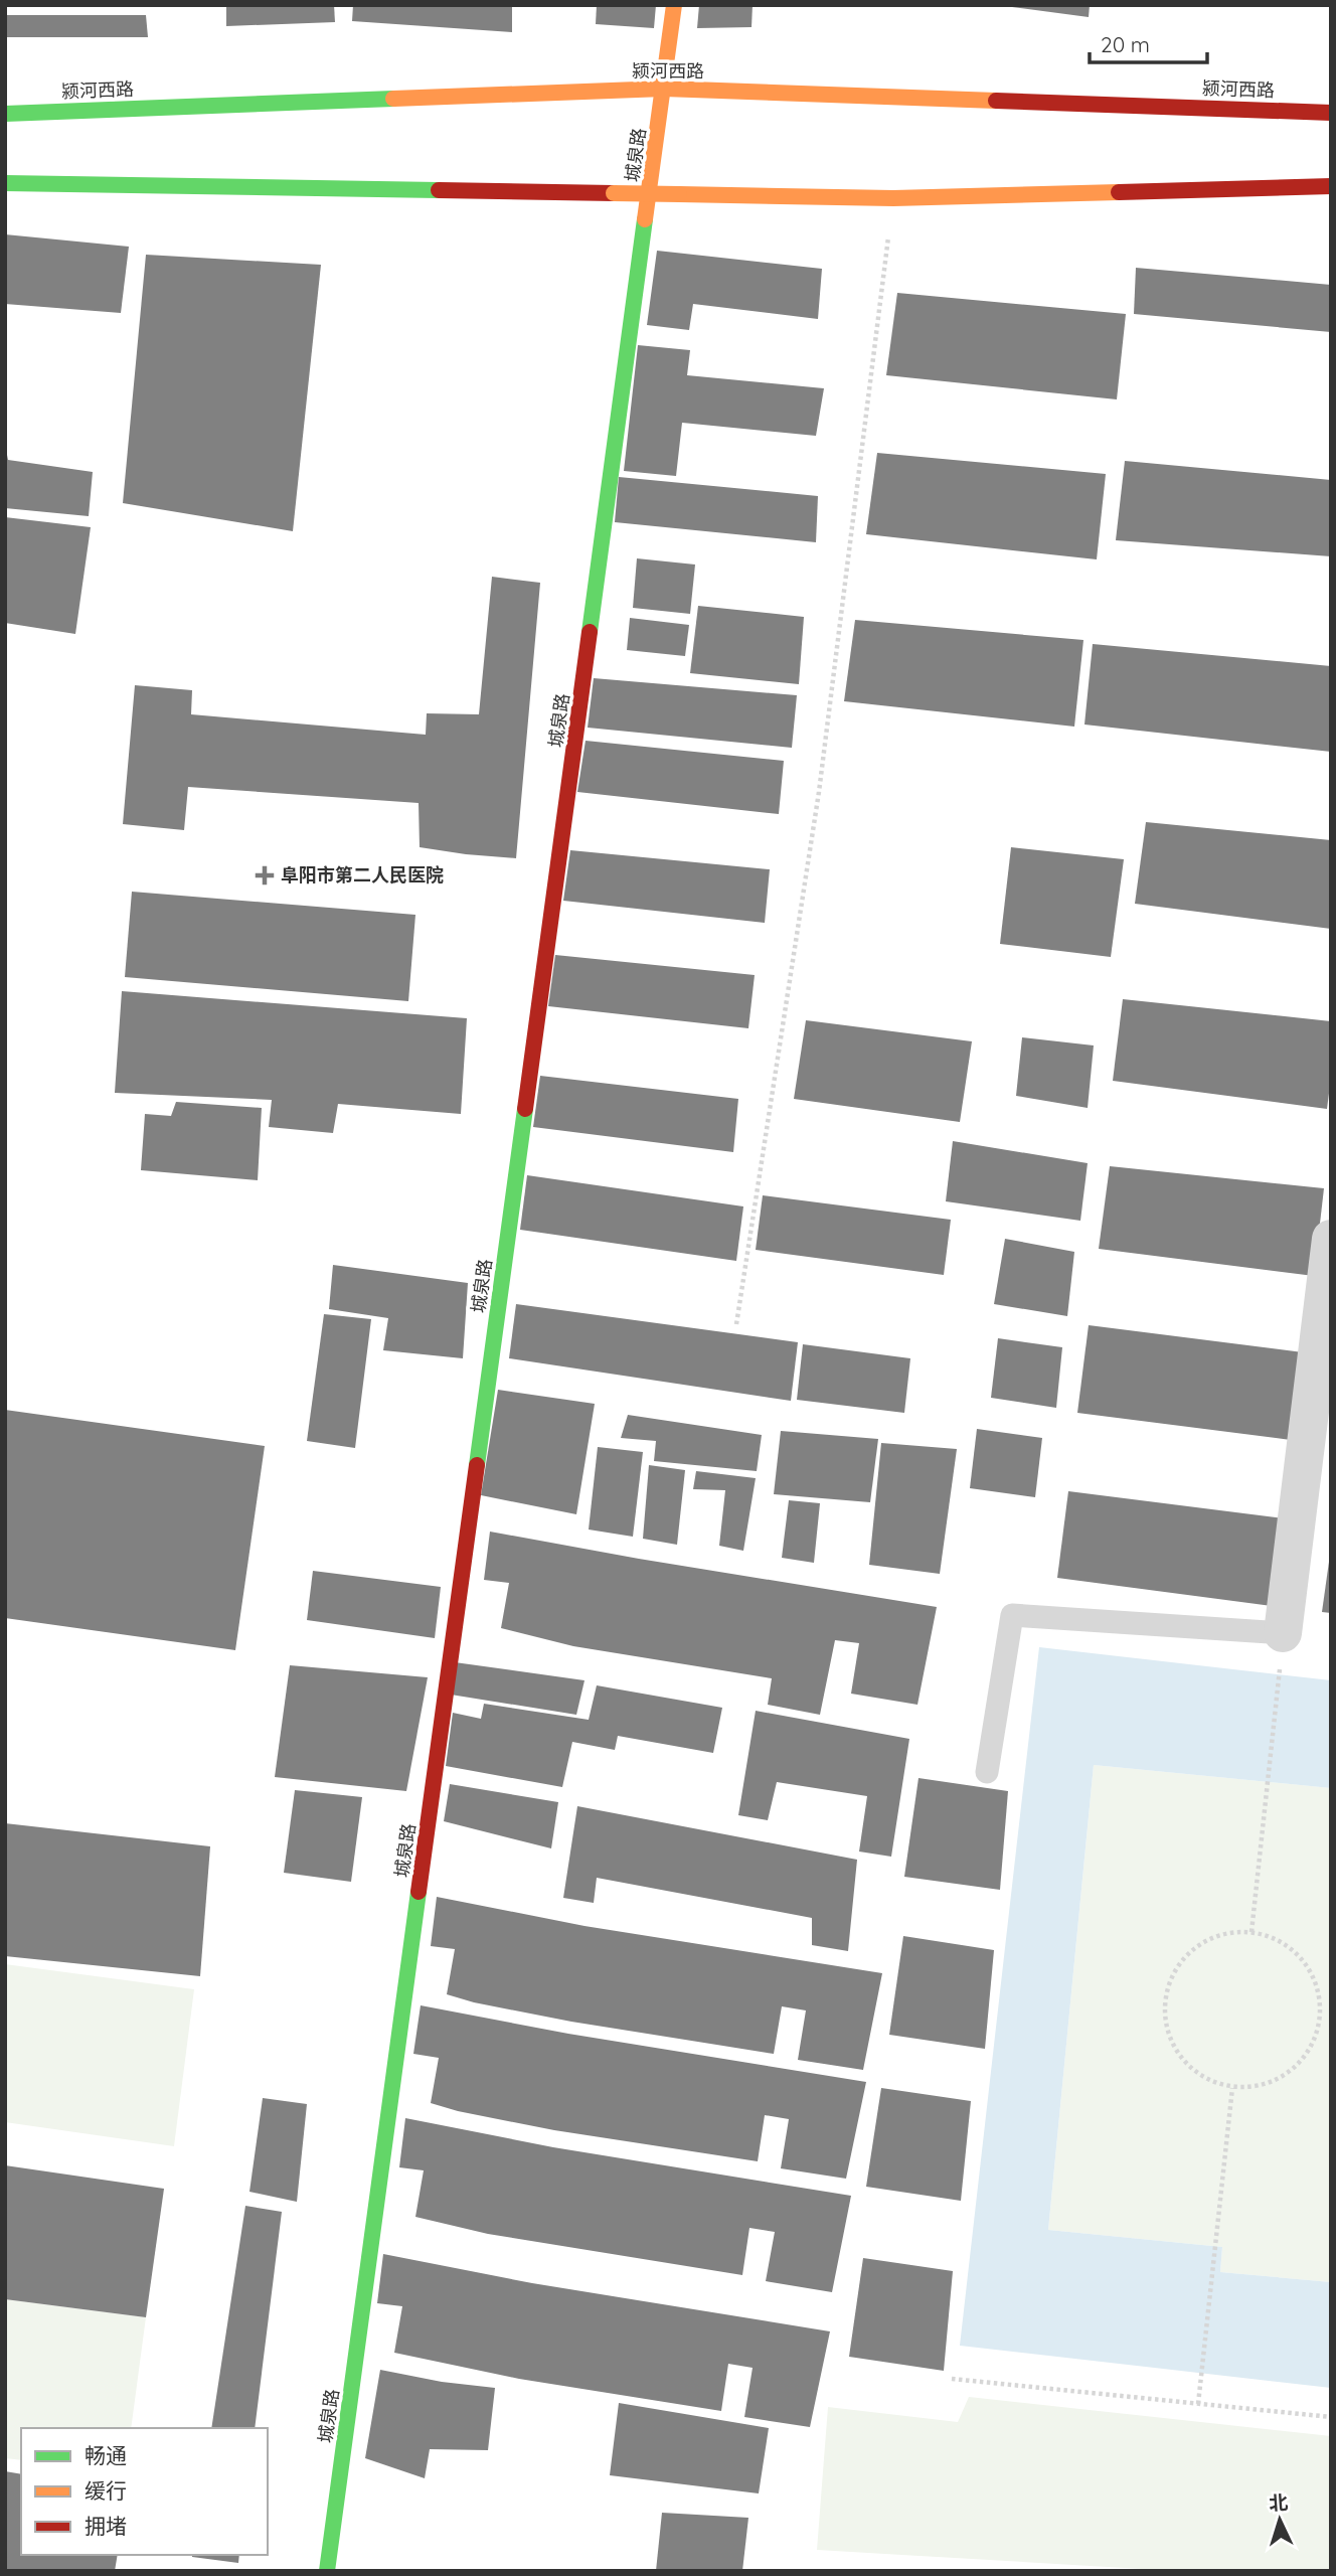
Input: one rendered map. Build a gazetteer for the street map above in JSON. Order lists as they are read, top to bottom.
{
  "streets": {
    "main road": ["颍河西路", "城泉路"]
  },
  "crossings": [
    ["颍河西路", "城泉路"]
  ],
  "places": {
    "health": ["阜阳市第二人民医院"]
  },
  "legend": ["畅通", "缓行", "拥堵"],
  "scale_bar": "20 m",
  "north": "top"
}
